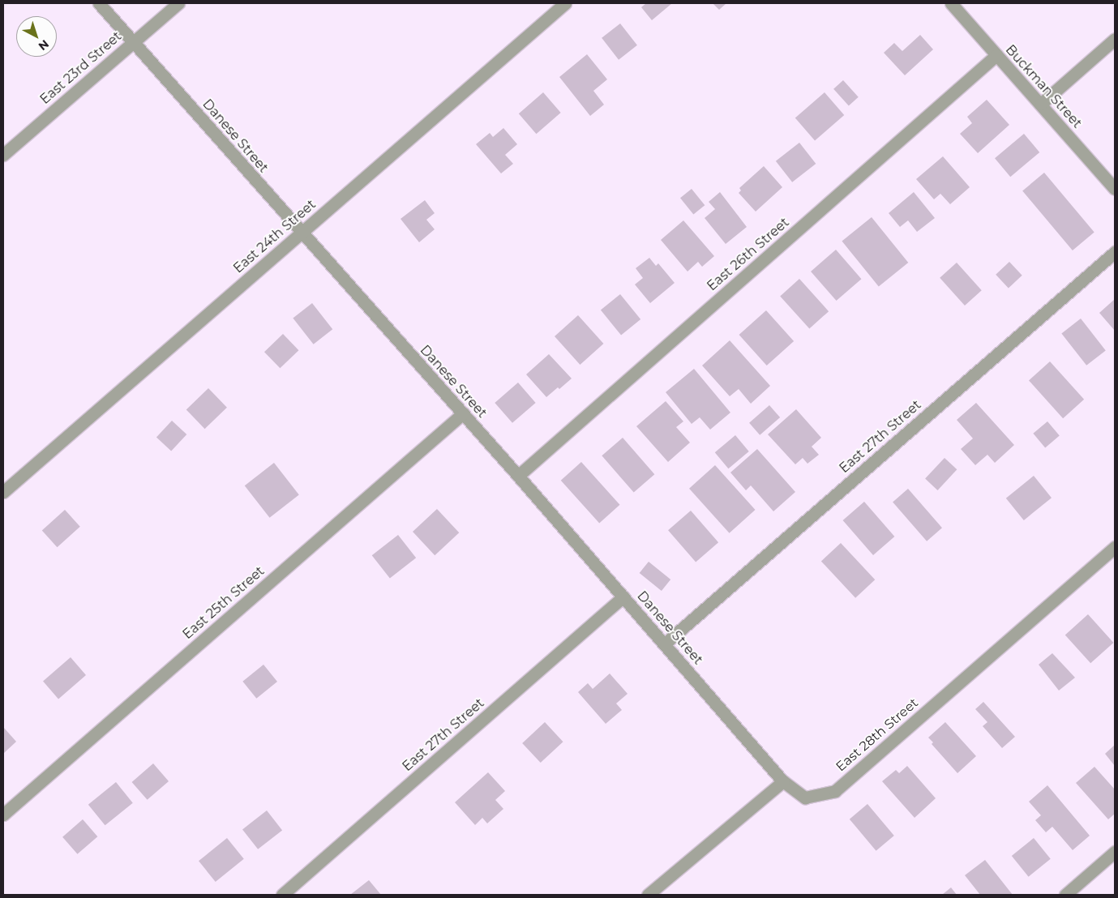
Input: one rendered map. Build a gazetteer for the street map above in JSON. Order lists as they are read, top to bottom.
{
  "streets": {
    "street": [
      "East 23rd Street",
      "Buckman Street",
      "Danese Street",
      "East 24th Street",
      "East 26th Street",
      "East 27th Street",
      "East 25th Street",
      "East 28th Street"
    ]
  },
  "crossings": [
    ["East 23rd Street", "Danese Street"],
    ["Buckman Street", "East 26th Street"],
    ["Danese Street", "East 24th Street"],
    ["Danese Street", "East 26th Street"],
    ["Danese Street", "East 27th Street"],
    ["Danese Street", "East 25th Street"],
    ["Danese Street", "East 28th Street"]
  ],
  "north": "bottom right"
}
